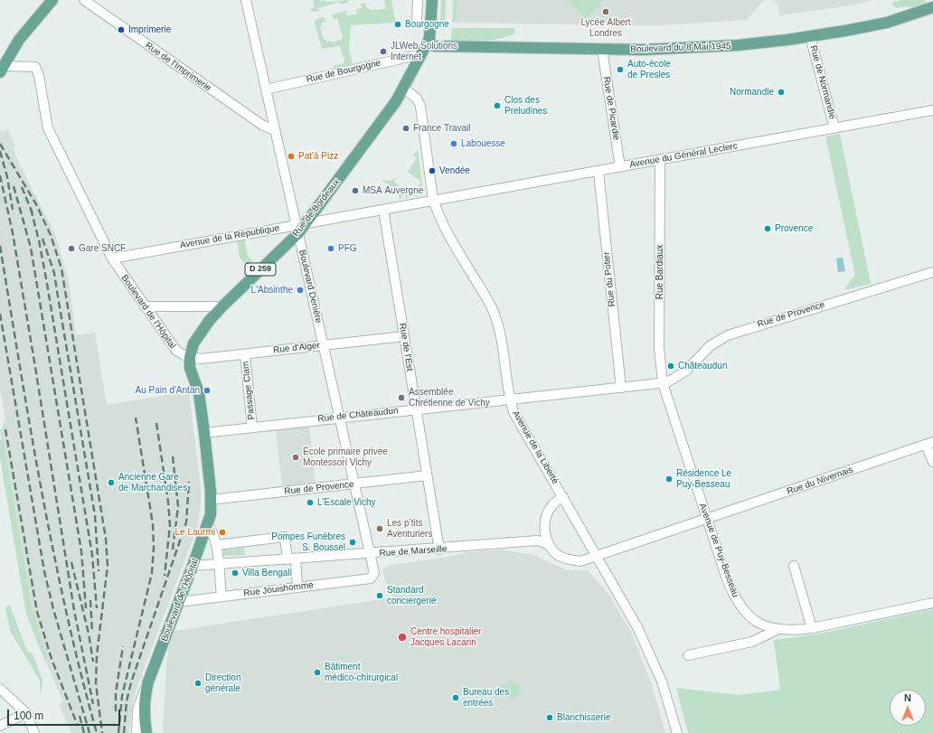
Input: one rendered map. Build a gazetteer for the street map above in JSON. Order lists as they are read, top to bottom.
{
  "streets": {
    "main road": [
      "Boulevard du 8 Mai 1945",
      "Rue de Bordeaux",
      "D 259",
      "Boulevard de l'Hôpital"
    ],
    "street": [
      "Rue de l'Imprimerie",
      "Rue de Bourgogne",
      "Rue de Normandie",
      "Rue de Picardie",
      "Avenue du Général Leclerc",
      "Avenue de la République",
      "Rue Bardiaux",
      "Rue du Potier",
      "Boulevard Denière",
      "Rue de Provence",
      "Rue de l'Est",
      "Rue d'Alger",
      "Passage Clam",
      "Rue de Châteaudun",
      "Avenue de la Liberté",
      "Rue du Nivernais",
      "Avenue de Puy-Besseau",
      "Rue de Marseille",
      "Rue Jouishomme"
    ]
  },
  "crossings": [
    ["Boulevard du 8 Mai 1945", "Rue de Normandie"],
    ["Boulevard du 8 Mai 1945", "Rue de Picardie"],
    ["Rue de l'Imprimerie", "Boulevard Denière"],
    ["Rue de Bourgogne", "Boulevard Denière"],
    ["Rue de Normandie", "Avenue du Général Leclerc"],
    ["Rue de Picardie", "Avenue du Général Leclerc"],
    ["Avenue du Général Leclerc", "Avenue de la République"],
    ["Avenue du Général Leclerc", "Rue Bardiaux"],
    ["Avenue du Général Leclerc", "Rue du Potier"],
    ["Avenue du Général Leclerc", "Avenue de la Liberté"],
    ["Rue de Bordeaux", "Avenue de la République"],
    ["Rue de Bordeaux", "Boulevard Denière"],
    ["Rue de Bordeaux", "Boulevard de l'Hôpital"],
    ["Rue de Bordeaux", "Rue d'Alger"],
    ["Rue de Bordeaux", "Avenue de la Liberté"],
    ["Avenue de la République", "Boulevard Denière"],
    ["Avenue de la République", "Boulevard de l'Hôpital"],
    ["Avenue de la République", "Rue de l'Est"],
    ["Avenue de la République", "Avenue de la Liberté"],
    ["Rue Bardiaux", "Rue de Provence"],
    ["Rue Bardiaux", "Rue de Châteaudun"],
    ["Rue Bardiaux", "Avenue de Puy-Besseau"],
    ["Rue du Potier", "Rue de Châteaudun"],
    ["Boulevard Denière", "Rue de Provence"],
    ["Boulevard Denière", "Rue d'Alger"],
    ["Boulevard Denière", "Rue de Châteaudun"],
    ["Boulevard Denière", "Rue de Marseille"],
    ["Boulevard Denière", "Rue Jouishomme"],
    ["Boulevard de l'Hôpital", "Rue de Provence"],
    ["Boulevard de l'Hôpital", "Rue d'Alger"],
    ["Boulevard de l'Hôpital", "Rue de Châteaudun"],
    ["Boulevard de l'Hôpital", "Rue de Marseille"],
    ["Boulevard de l'Hôpital", "Rue Jouishomme"],
    ["Rue de Provence", "Rue de l'Est"],
    ["Rue de Provence", "Rue de Châteaudun"],
    ["Rue de Provence", "Avenue de Puy-Besseau"],
    ["Rue de l'Est", "Rue d'Alger"],
    ["Rue de l'Est", "Rue de Châteaudun"],
    ["Rue de l'Est", "Rue de Marseille"],
    ["Rue d'Alger", "Passage Clam"],
    ["Passage Clam", "Rue de Châteaudun"],
    ["Rue de Châteaudun", "Avenue de la Liberté"],
    ["Rue de Châteaudun", "Avenue de Puy-Besseau"],
    ["Avenue de la Liberté", "Rue du Nivernais"],
    ["Rue du Nivernais", "Avenue de Puy-Besseau"],
    ["Rue du Nivernais", "Rue de Marseille"]
  ],
  "places": [
    "Lycée Albert Londres",
    "Bourgogne",
    "Imprimerie",
    "JLWeb Solutions Internet",
    "Auto-école de Presles",
    "Normandie",
    "Clos des Preludines",
    "France Travail",
    "Labouesse",
    "Pat'à Pizz",
    "Vendée",
    "MSA Auvergne",
    "Provence",
    "Gare SNCF",
    "PFG",
    "L'Absinthe",
    "Châteaudun",
    "Au Pain d'Antan",
    "Assemblée Chrétienne de Vichy",
    "École primaire privée Montessori Vichy",
    "Résidence Le Puy-Besseau",
    "Ancienne Gare de Marchandises",
    "L'Escale Vichy",
    "Les p’tits Aventuriers",
    "Le Laurmi",
    "Pompes Funèbres S. Boussel",
    "Villa Bengali",
    "Standard conciergerie",
    "Centre hospitalier Jacques Lacarin",
    "Bâtiment médico-chirurgical",
    "Direction générale",
    "Bureau des entrées",
    "Blanchisserie"
  ],
  "scale_bar": "100 m",
  "north": "top"
}
